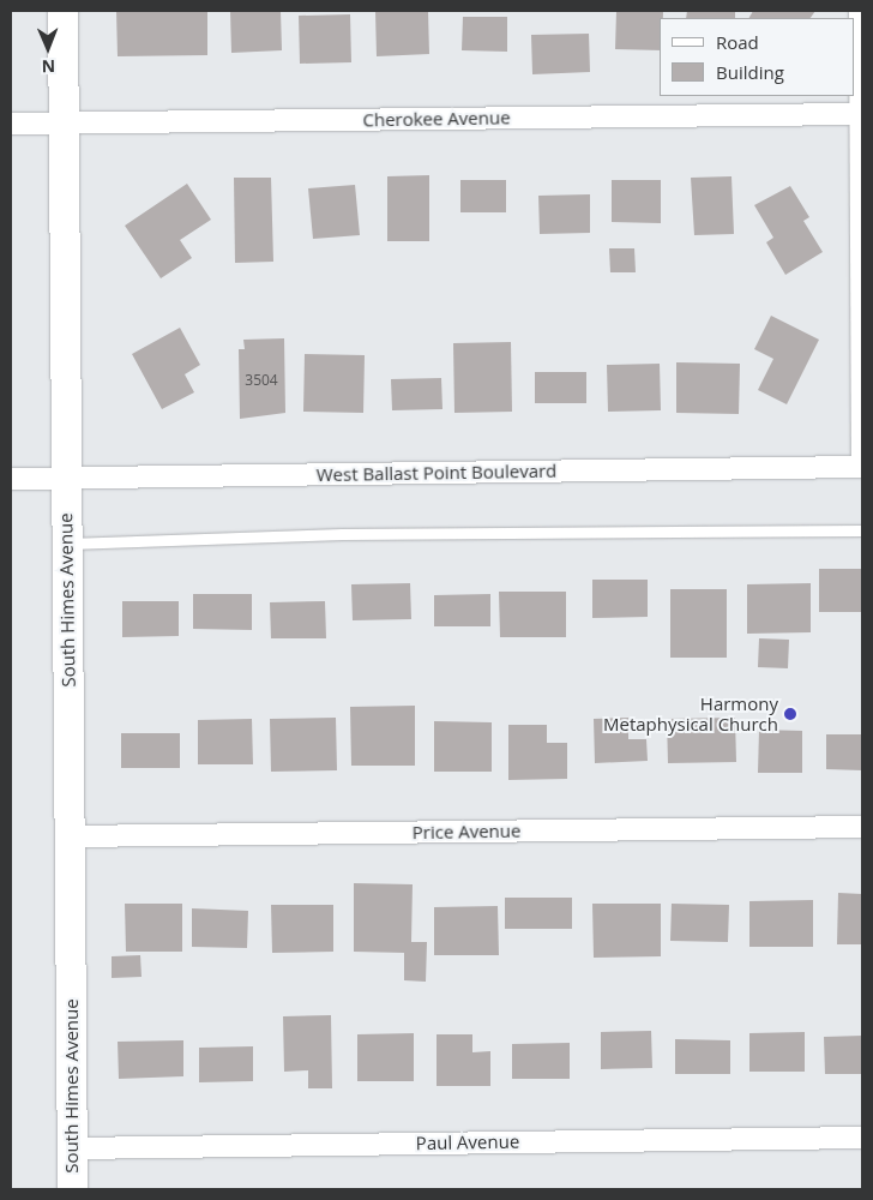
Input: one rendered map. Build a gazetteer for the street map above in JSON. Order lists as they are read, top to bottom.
{
  "streets": {
    "street": [
      "Cherokee Avenue",
      "West Ballast Point Boulevard",
      "South Himes Avenue",
      "Price Avenue",
      "Paul Avenue"
    ]
  },
  "crossings": [
    ["Cherokee Avenue", "South Himes Avenue"],
    ["West Ballast Point Boulevard", "South Himes Avenue"],
    ["South Himes Avenue", "Price Avenue"],
    ["South Himes Avenue", "Paul Avenue"]
  ],
  "places": ["Harmony Metaphysical Church"],
  "house_numbers": ["3504"],
  "legend": ["Road", "Building"],
  "north": "bottom"
}
